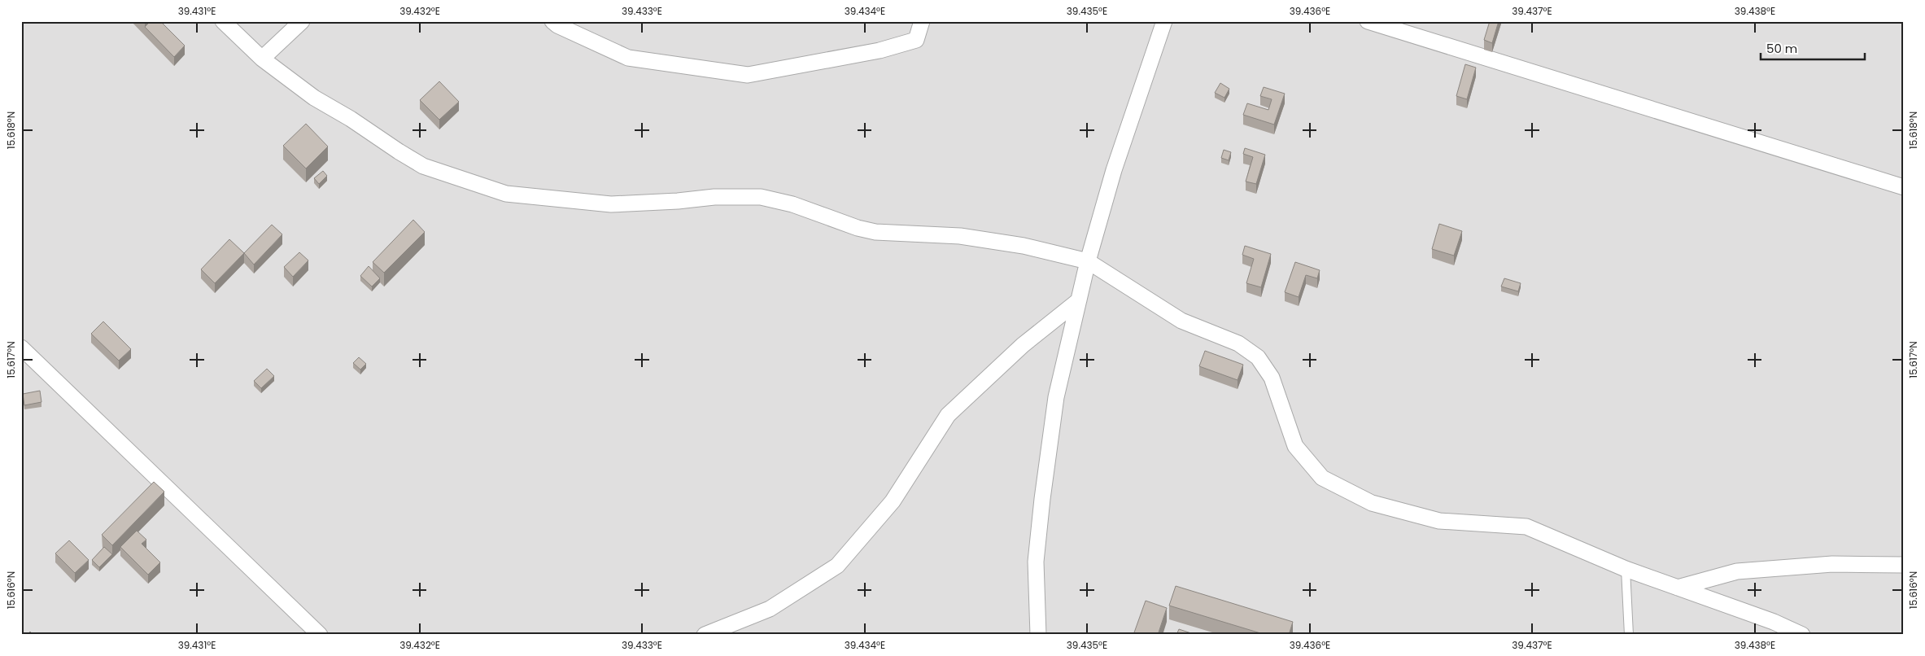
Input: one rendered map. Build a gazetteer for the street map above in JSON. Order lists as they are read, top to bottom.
{
  "scale_bar": "50 m",
  "coordinates": [
    "39.431°E",
    "39.432°E",
    "39.433°E",
    "39.434°E",
    "39.435°E",
    "39.436°E",
    "39.437°E",
    "39.438°E",
    "15.618°N",
    "15.617°N",
    "15.616°N"
  ]
}
